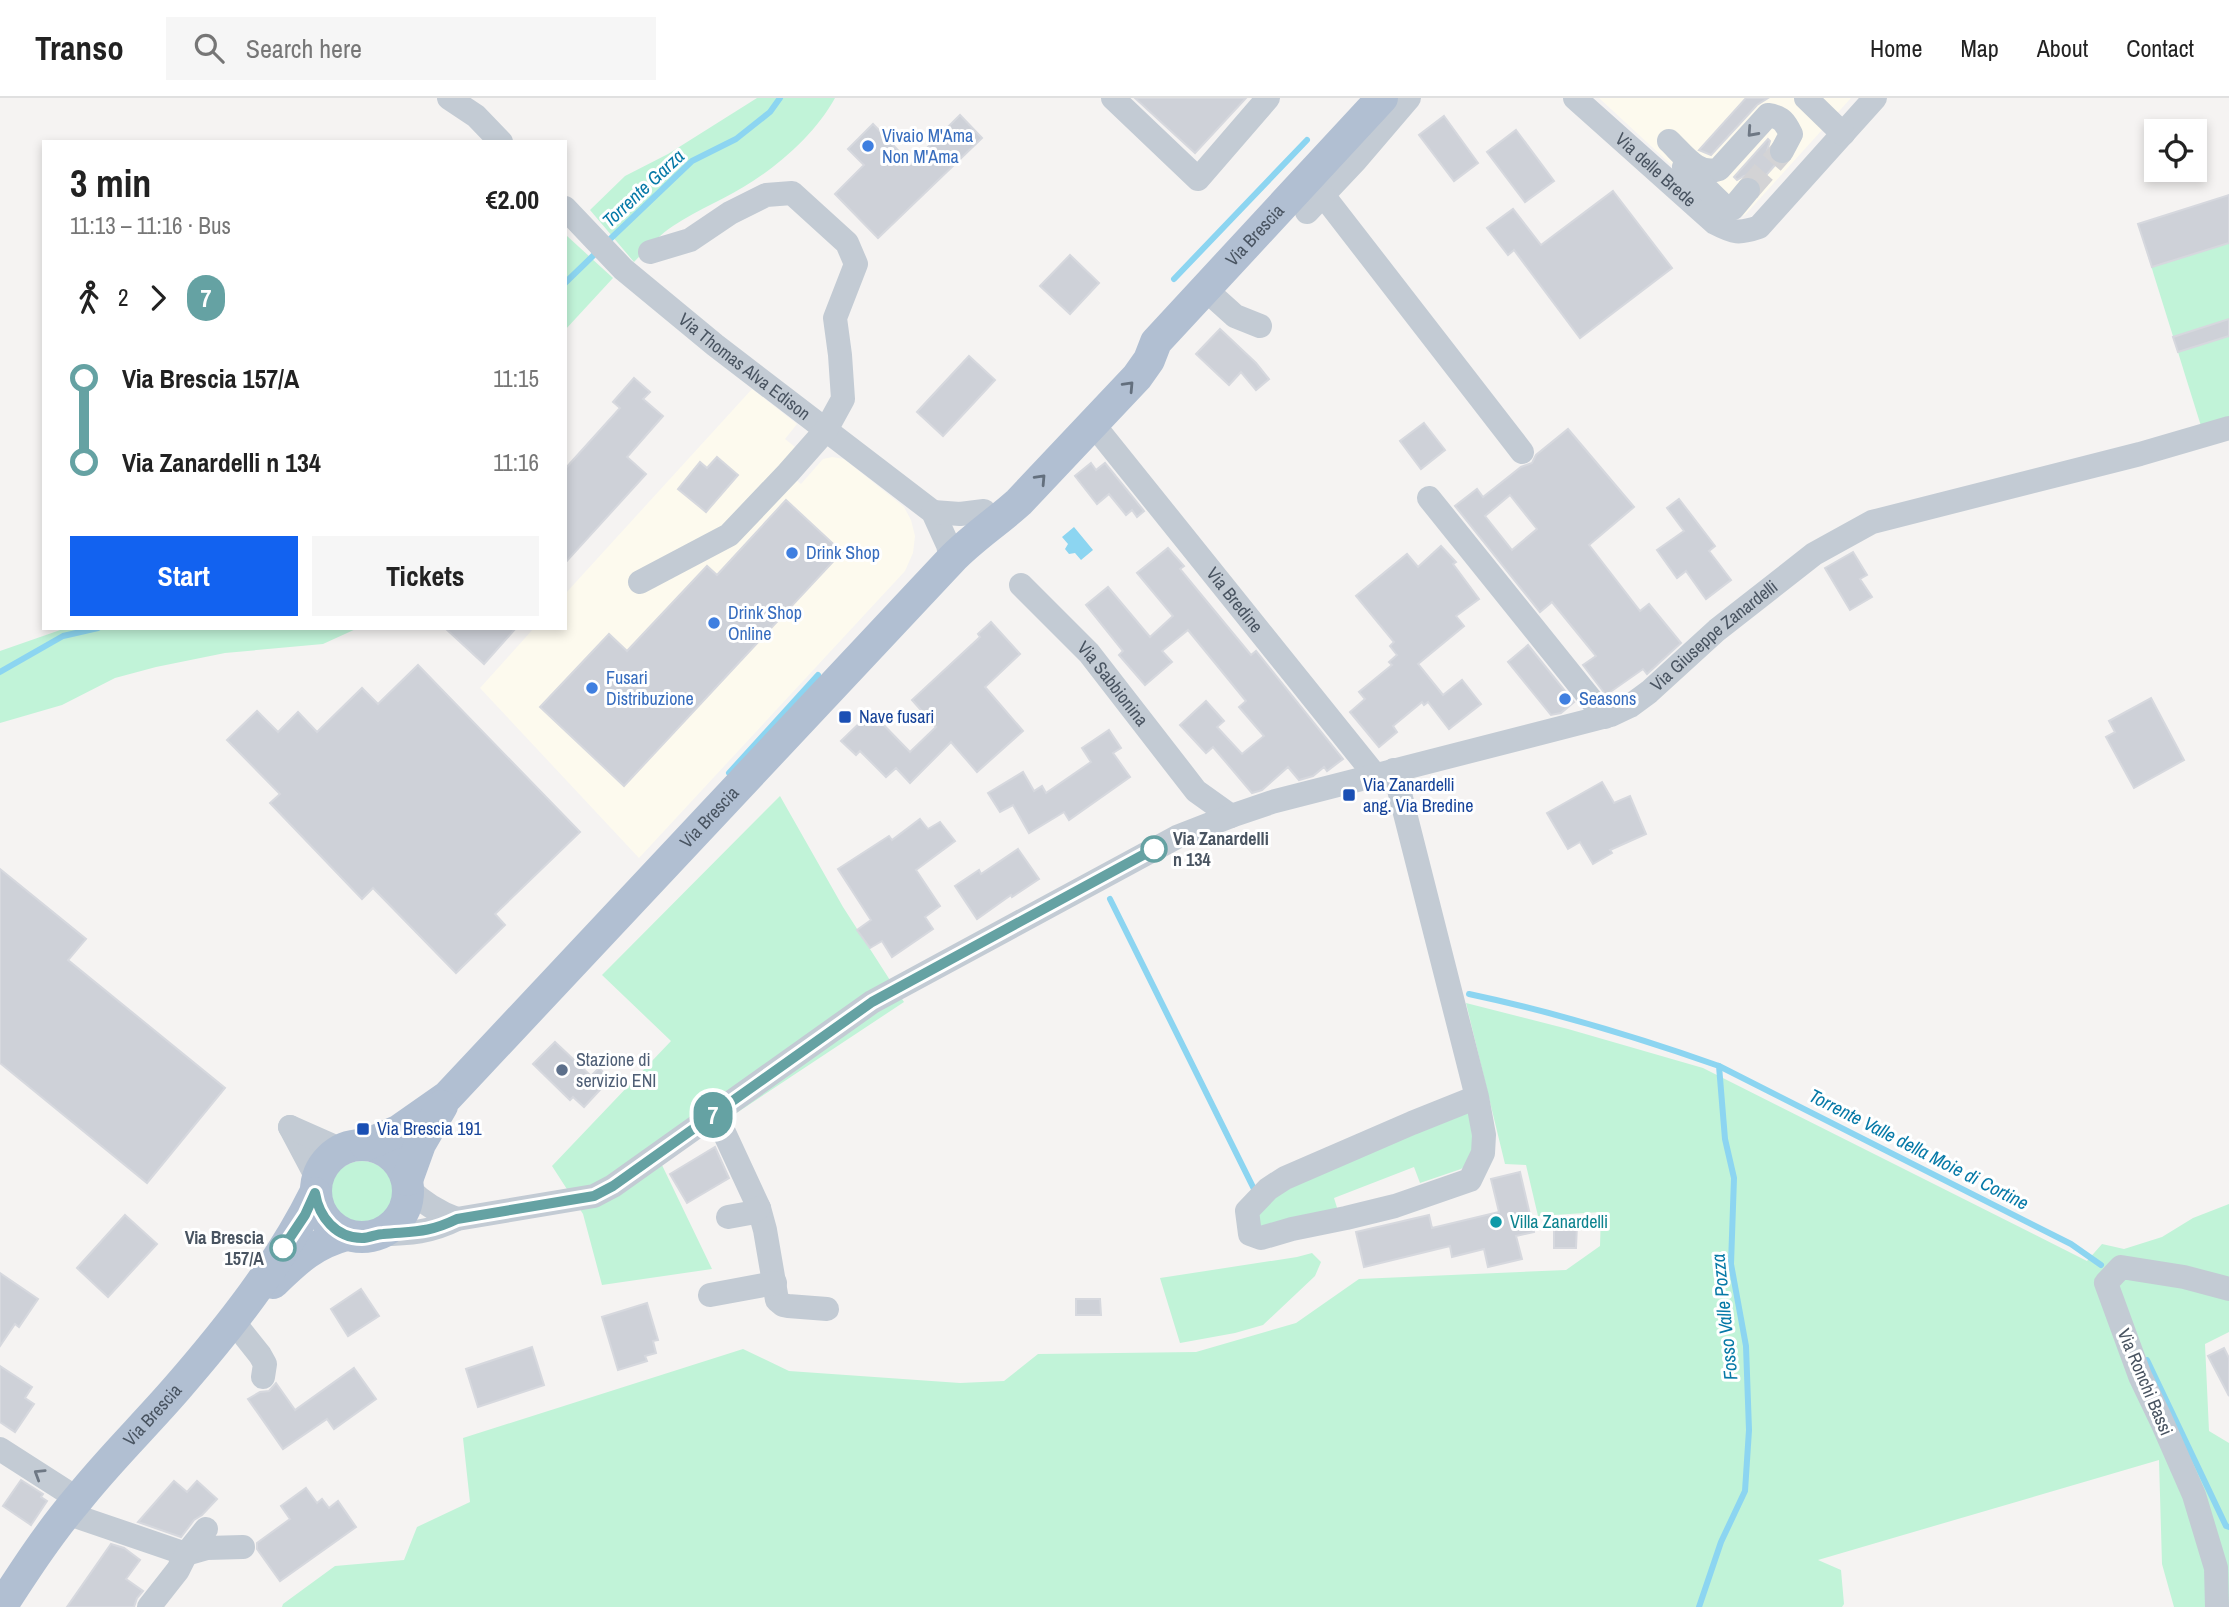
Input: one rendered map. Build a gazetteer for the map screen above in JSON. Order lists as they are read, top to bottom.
{
  "streets": {
    "main road": ["Via Brescia"],
    "street": [
      "Via delle Brede",
      "Via Thomas Alva Edison",
      "Via Bredine",
      "Via Giuseppe Zanardelli",
      "Via Sabbionina",
      "Via Ronchi Bassi"
    ]
  },
  "crossings": [
    ["Via Brescia", "Via Thomas Alva Edison"],
    ["Via Brescia", "Via Bredine"],
    ["Via Brescia", "Via Giuseppe Zanardelli"],
    ["Via Bredine", "Via Giuseppe Zanardelli"],
    ["Via Giuseppe Zanardelli", "Via Sabbionina"]
  ],
  "water": ["Torrente Garza", "Torrente Valle della Moie di Cortine", "Fosso Valle Pozza"],
  "places": {
    "other": [
      "Vivaio M'Ama Non M'Ama",
      "Drink Shop",
      "Drink Shop Online",
      "Fusari Distribuzione",
      "Seasons",
      "Via Zanardelli n 134",
      "Stazione di servizio ENI",
      "Villa Zanardelli",
      "Via Brescia 157/A"
    ],
    "transit": ["Nave fusari", "Via Zanardelli ang. Via Bredine", "Via Brescia 191"]
  },
  "lines": ["bus line 7"],
  "page": {
    "header": "Transo",
    "search": "Search here",
    "nav": [
      "Home",
      "Map",
      "About",
      "Contact"
    ],
    "on_map": "7",
    "heading": ["3 min", "11:13 – 11:16 · Bus", "€2.00"],
    "legs": ["2", "7"],
    "list": [
      {
        "name": "Via Brescia 157/A",
        "value": "11:15"
      },
      {
        "name": "Via Zanardelli n 134",
        "value": "11:16"
      }
    ],
    "buttons": ["Start", "Tickets"]
  }
}
